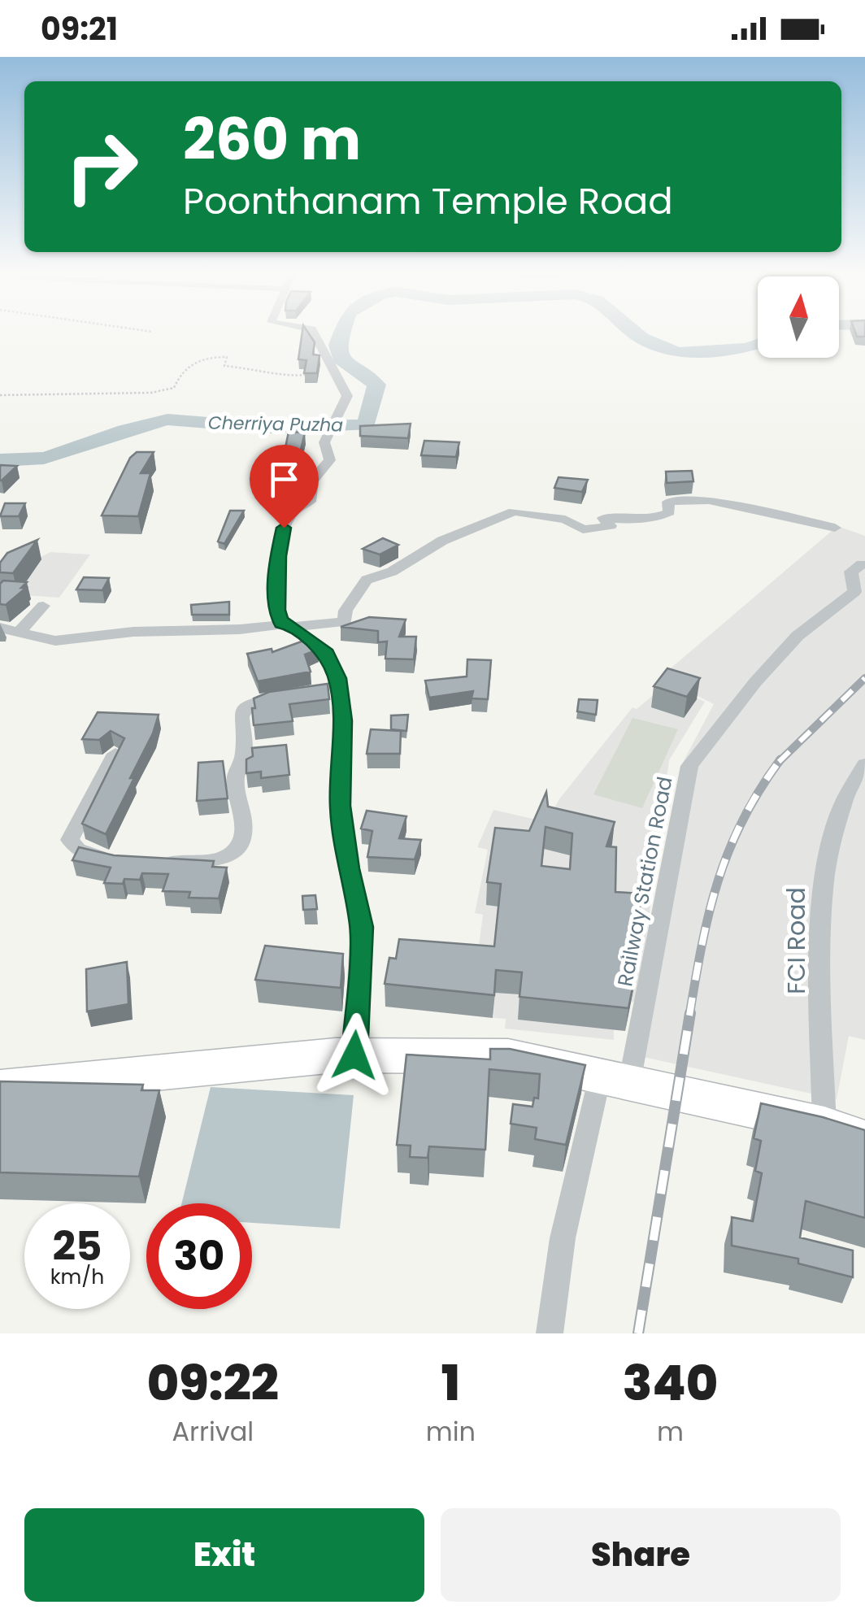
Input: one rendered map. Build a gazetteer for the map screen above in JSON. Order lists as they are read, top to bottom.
{
  "streets": {
    "street": ["Railway Station Road", "FCI Road"]
  },
  "water": ["Cherriya Puzha"],
  "north": "top",
  "page": {
    "status": "09:21",
    "turn": ["260 m", "Poonthanam Temple Road"],
    "speed": "25 km/h",
    "limit": "30",
    "eta": [
      "09:22",
      "Arrival",
      "1",
      "min",
      "340",
      "m"
    ],
    "buttons": ["Exit", "Share"]
  }
}
